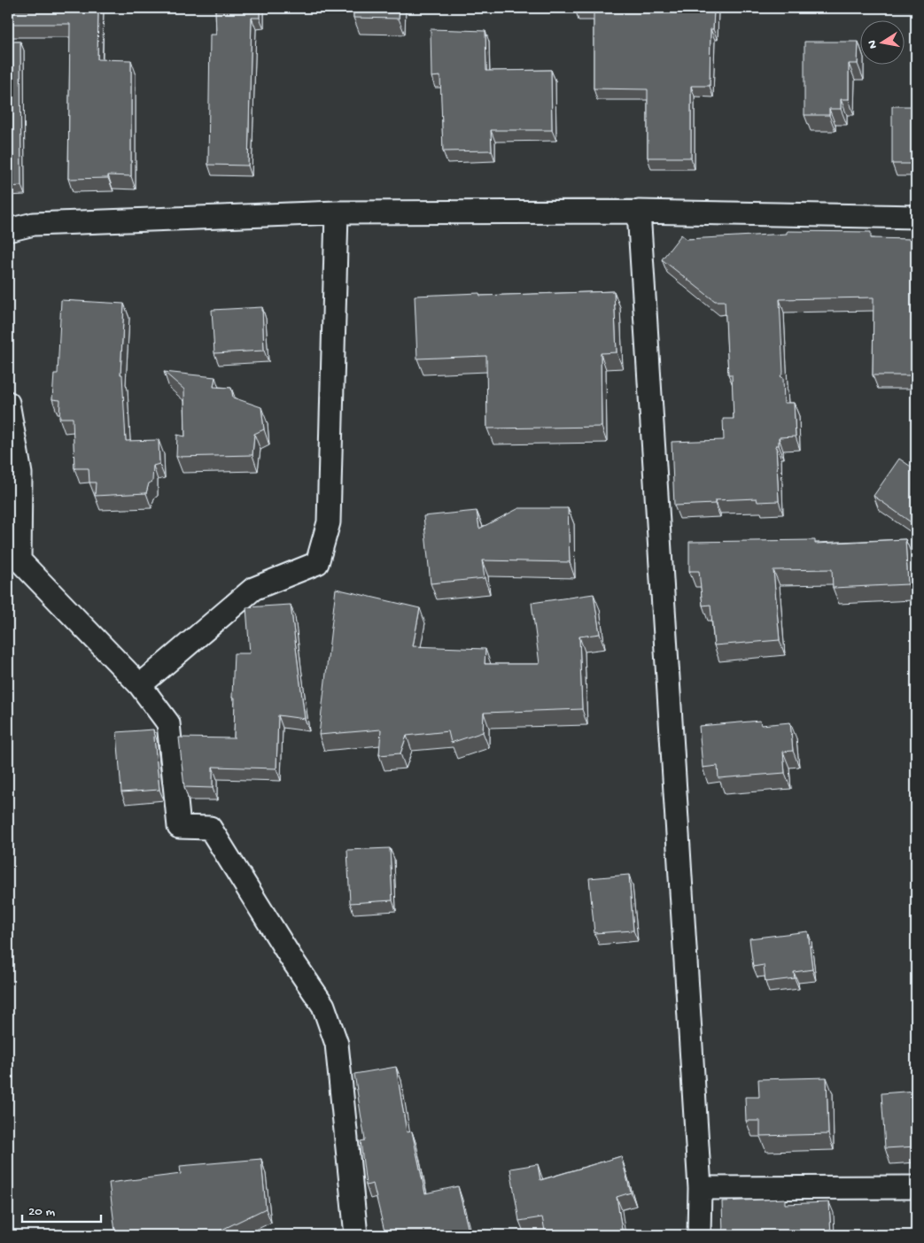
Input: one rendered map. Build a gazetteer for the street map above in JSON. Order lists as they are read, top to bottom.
{
  "scale_bar": "20 m",
  "north": "left"
}
